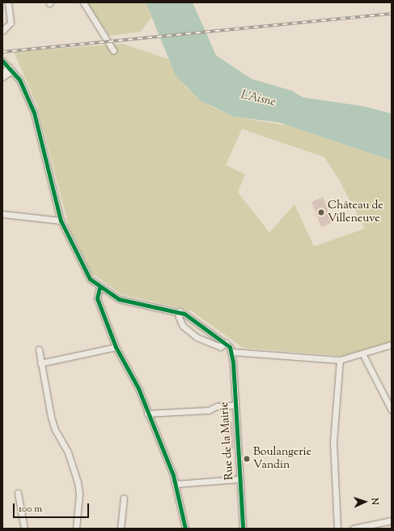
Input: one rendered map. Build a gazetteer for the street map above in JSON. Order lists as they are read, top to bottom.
{
  "streets": {
    "street": ["Rue de la Mairie"]
  },
  "water": ["L'Aisne"],
  "places": ["Château de Villeneuve", "Boulangerie Vandin"],
  "scale_bar": "100 m",
  "north": "right"
}
